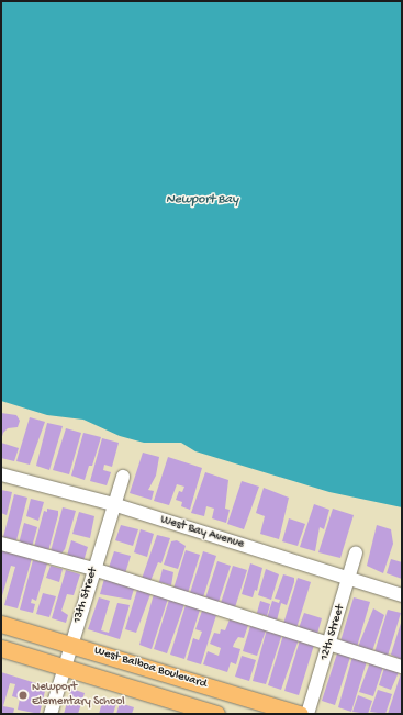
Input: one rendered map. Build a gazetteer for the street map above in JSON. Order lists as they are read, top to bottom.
{
  "streets": {
    "main road": ["West Balboa Boulevard"],
    "street": ["West Bay Avenue", "13th Street", "12th Street"]
  },
  "crossings": [
    ["West Bay Avenue", "13th Street"],
    ["West Bay Avenue", "12th Street"],
    ["13th Street", "West Balboa Boulevard"]
  ],
  "water": ["Newport Bay"],
  "places": ["Newport Elementary School"]
}
